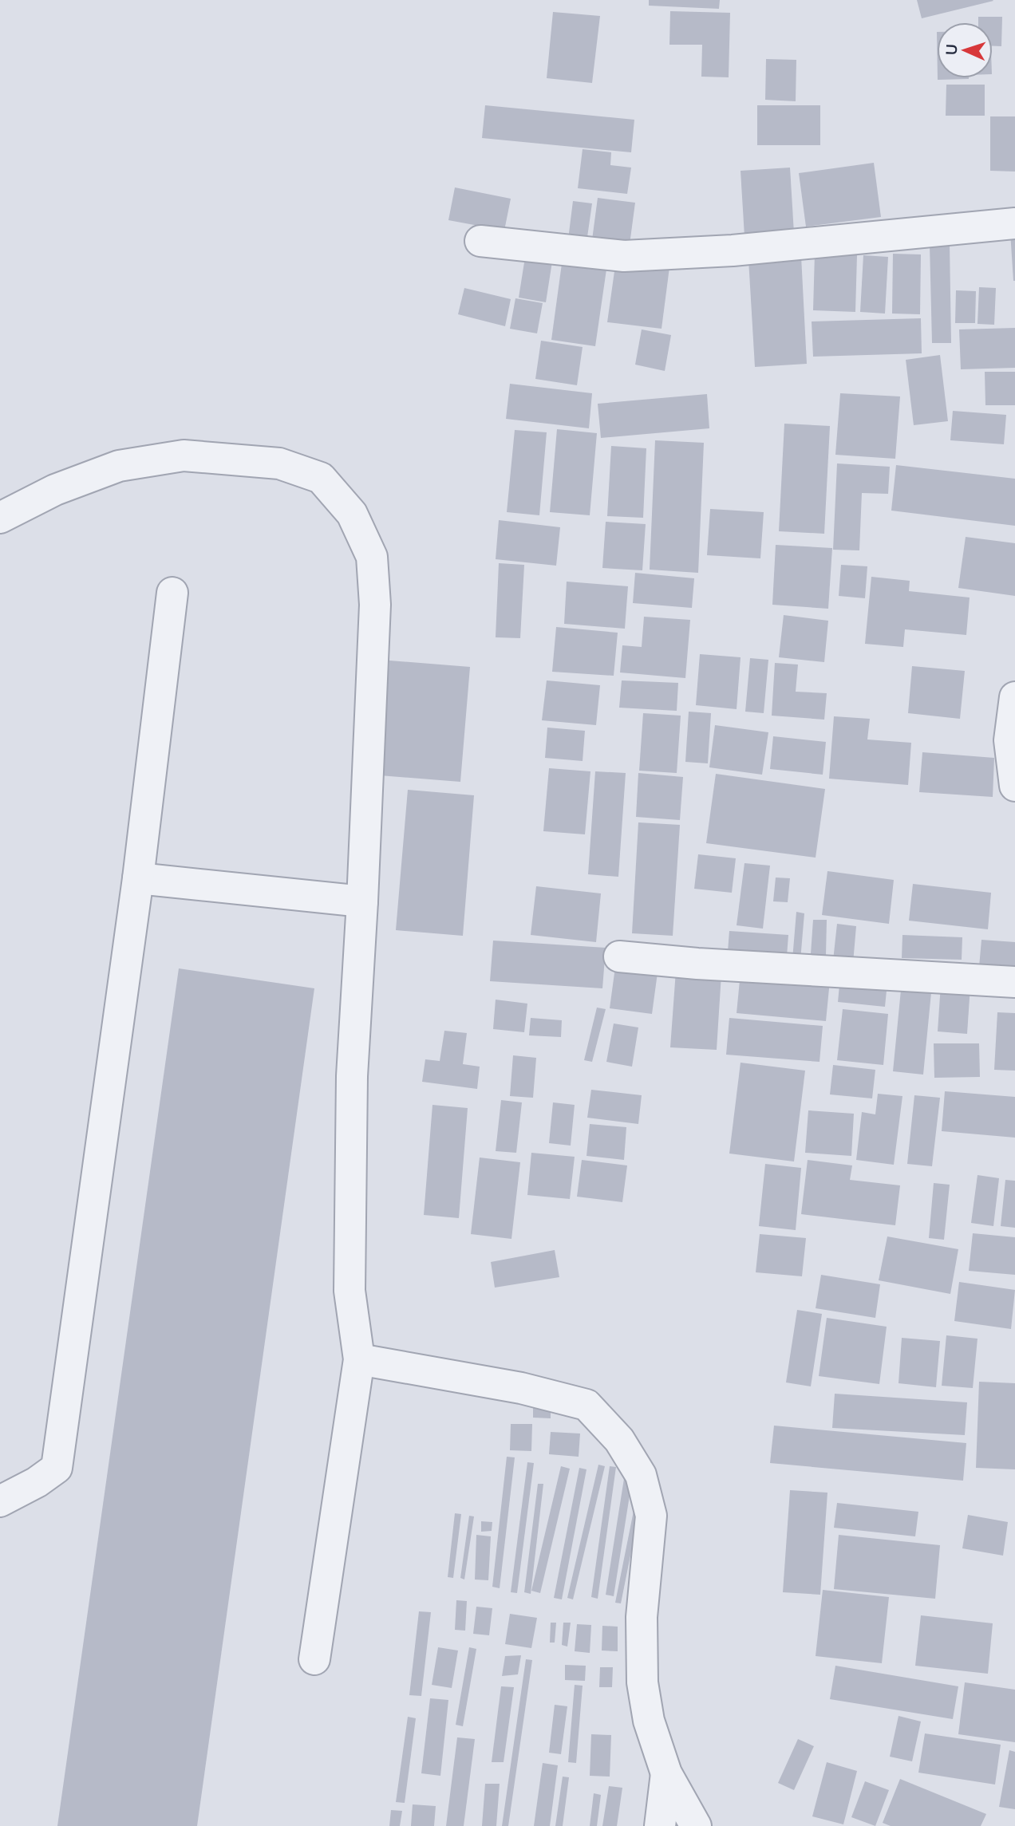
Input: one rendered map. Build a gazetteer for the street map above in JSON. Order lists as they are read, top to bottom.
{
  "north": "left"
}
